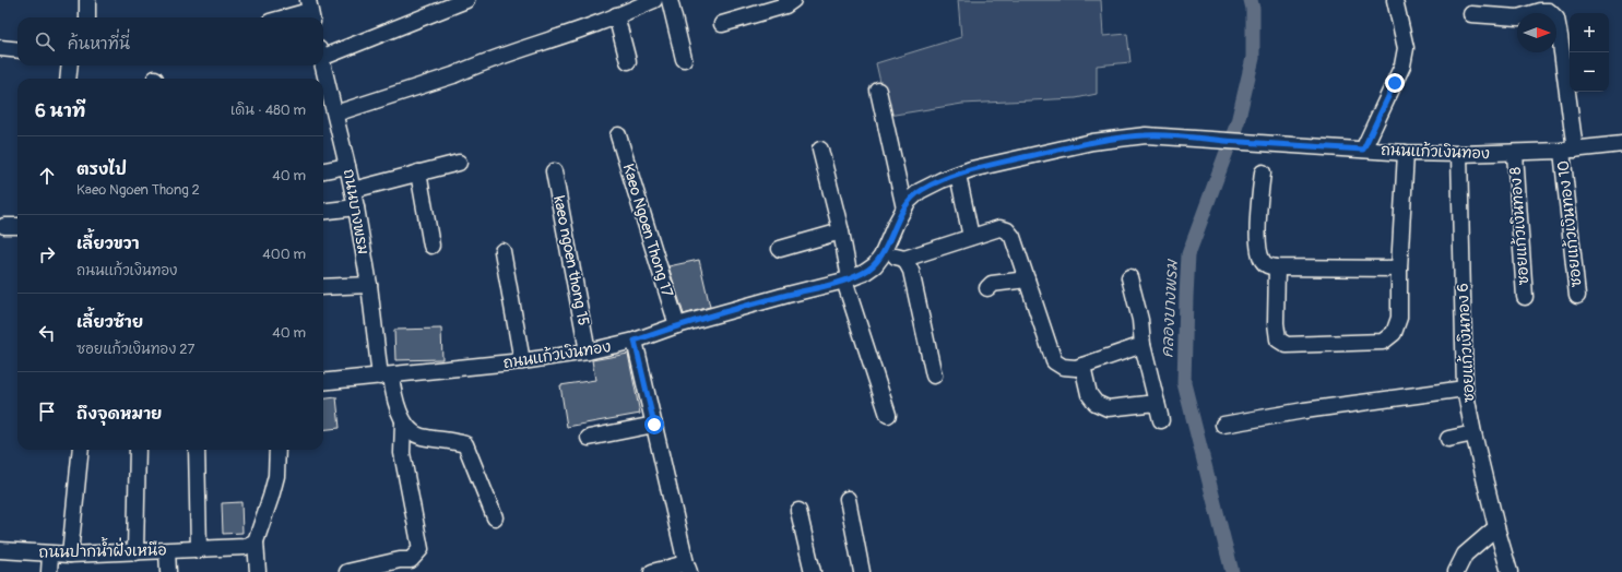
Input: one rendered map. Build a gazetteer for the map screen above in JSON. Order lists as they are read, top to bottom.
{
  "streets": {
    "street": [
      "ถนนแก้วเงินทอง",
      "ถนนบางพรม",
      "ซอยแก้วเงินทอง 10",
      "ซอยแก้วเงินทอง 8",
      "Kaeo Ngoen Thong 17",
      "kaeo ngoen thong 15",
      "ซอยแก้วเงินทอง 6",
      "ถนนปากน้ำฝั่งเหนือ"
    ]
  },
  "crossings": [
    ["ถนนแก้วเงินทอง", "ถนนบางพรม"],
    ["ถนนแก้วเงินทอง", "ซอยแก้วเงินทอง 10"],
    ["ถนนแก้วเงินทอง", "ซอยแก้วเงินทอง 8"],
    ["ถนนแก้วเงินทอง", "Kaeo Ngoen Thong 17"],
    ["ถนนแก้วเงินทอง", "kaeo ngoen thong 15"],
    ["ถนนแก้วเงินทอง", "ซอยแก้วเงินทอง 6"]
  ],
  "water": ["คลองบางพรม"],
  "north": "right",
  "page": {
    "map_buttons": ["+", "−"],
    "search": "ค้นหาที่นี่",
    "heading": ["6 นาที", "เดิน · 480 m"],
    "list": [
      ["ตรงไป", "Kaeo Ngoen Thong 2", "40 m"],
      ["เลี้ยวขวา", "ถนนแก้วเงินทอง", "400 m"],
      ["เลี้ยวซ้าย", "ซอยแก้วเงินทอง 27", "40 m"],
      "ถึงจุดหมาย"
    ]
  }
}
